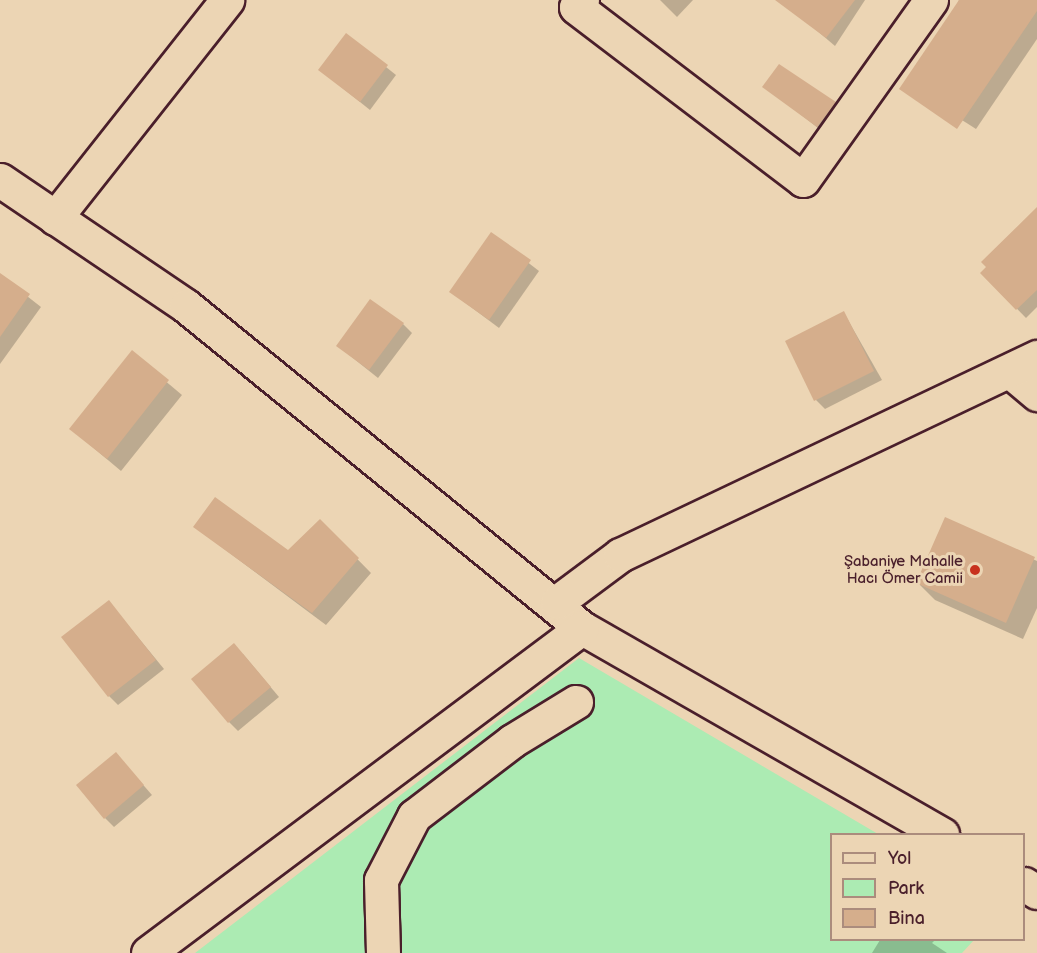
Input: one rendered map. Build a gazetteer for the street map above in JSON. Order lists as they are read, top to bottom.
{
  "places": ["Şabaniye Mahalle Hacı Ömer Camii"],
  "legend": ["Yol", "Park", "Bina"]
}
